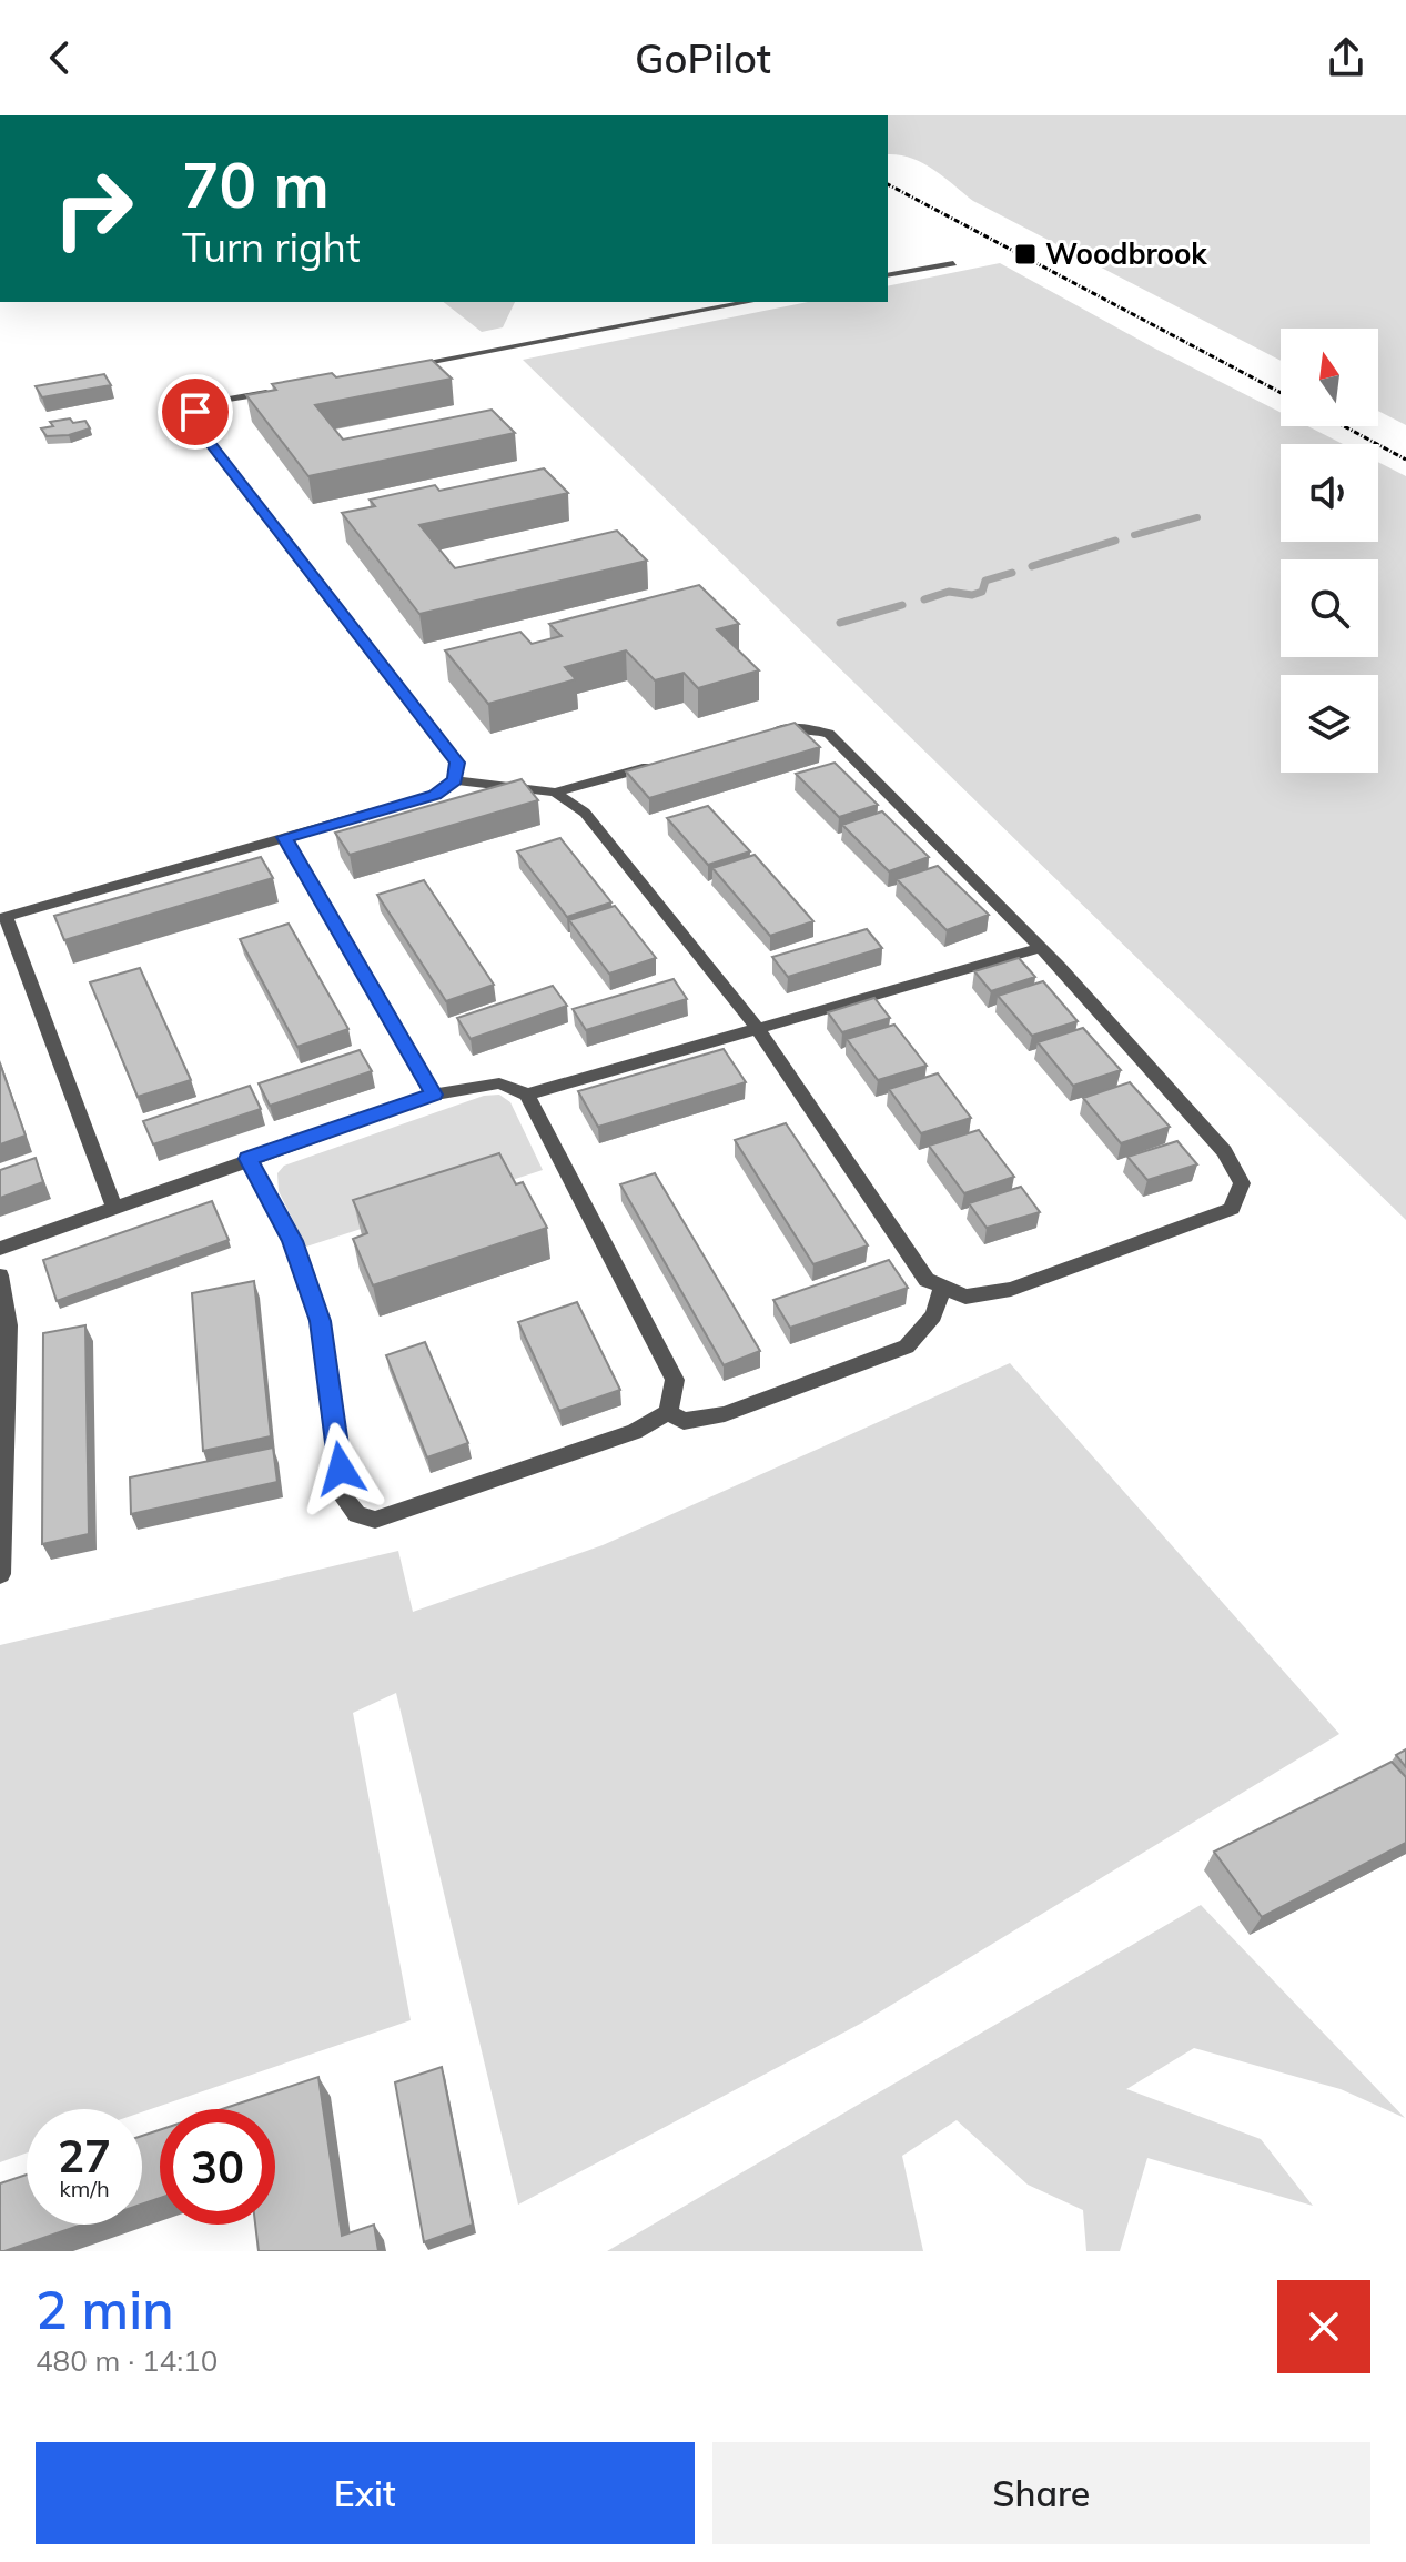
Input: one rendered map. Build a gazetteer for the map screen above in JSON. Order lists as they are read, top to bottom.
{
  "places": {
    "transit": ["Woodbrook"]
  },
  "north": "top",
  "page": {
    "header": "GoPilot",
    "turn": ["70 m", "Turn right"],
    "speed": "27 km/h",
    "limit": "30",
    "heading": ["2 min", "480 m · 14:10"],
    "buttons": ["Exit", "Share"]
  }
}
